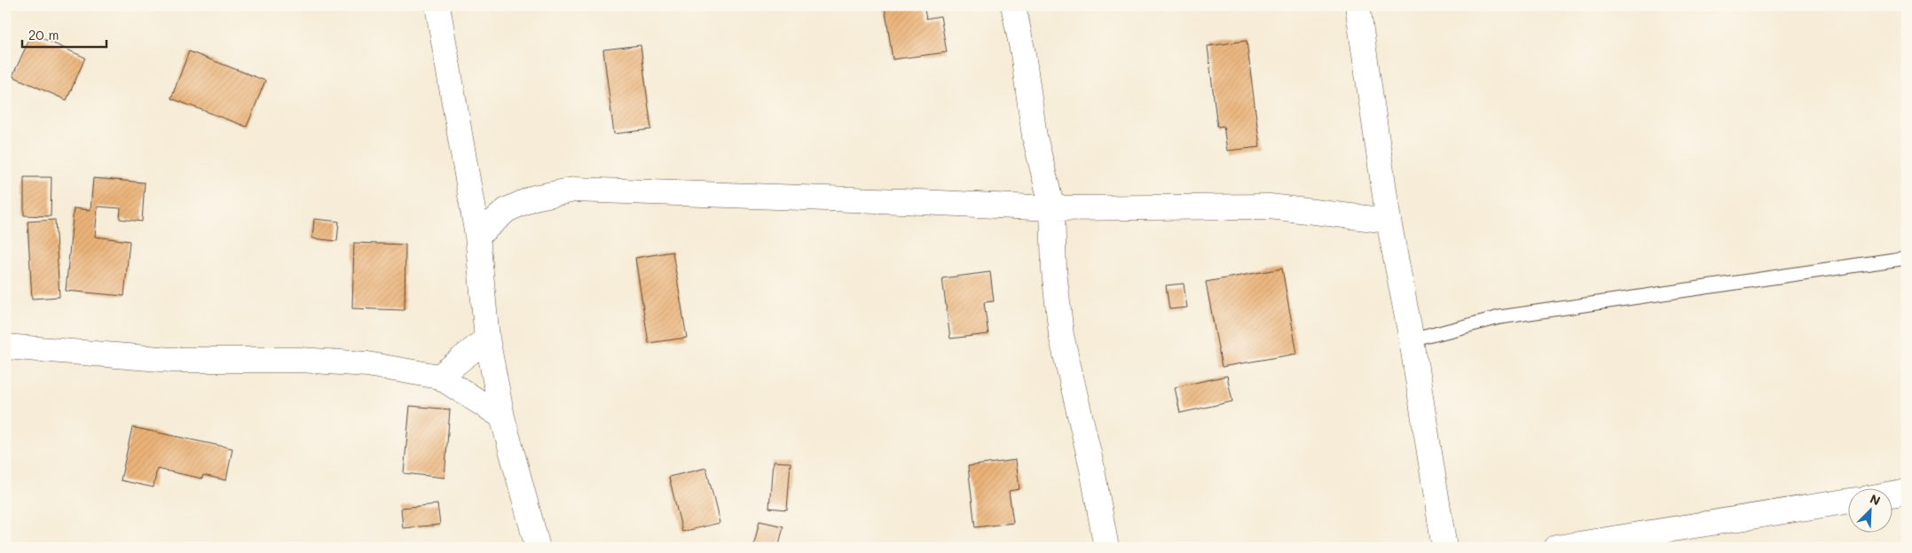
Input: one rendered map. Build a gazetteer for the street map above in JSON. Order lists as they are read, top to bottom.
{
  "scale_bar": "20 m",
  "north": "top right"
}
